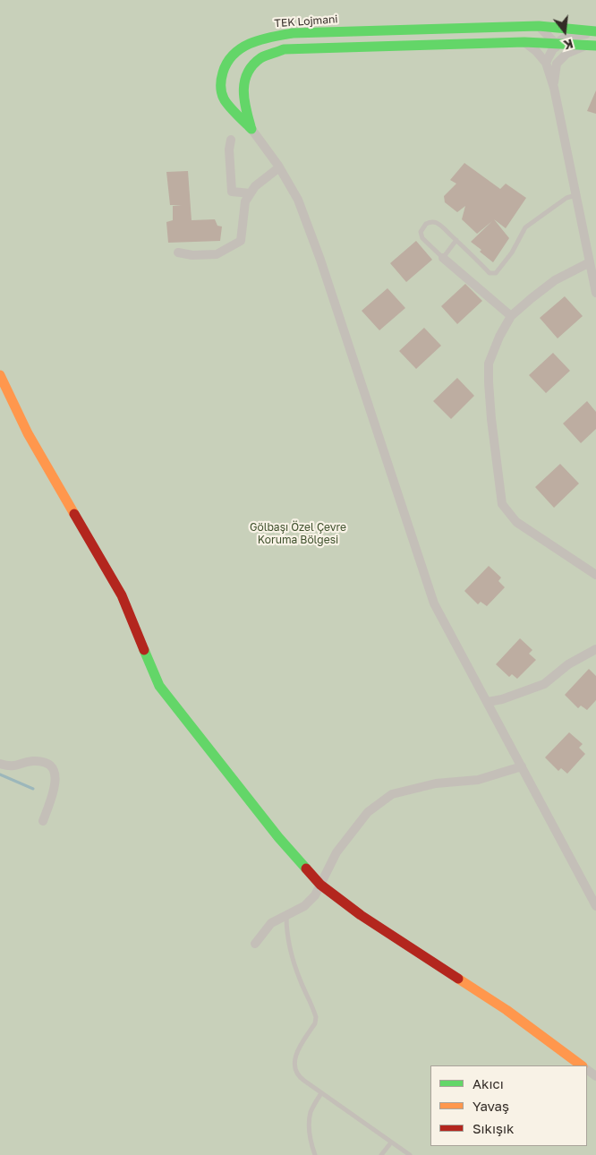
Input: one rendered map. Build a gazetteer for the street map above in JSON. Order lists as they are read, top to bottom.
{
  "streets": {
    "street": ["TEK Lojmani"]
  },
  "parks": ["Gölbaşı Özel Çevre Koruma Bölgesi"],
  "legend": ["Akıcı", "Yavaş", "Sıkışık"],
  "north": "bottom"
}
